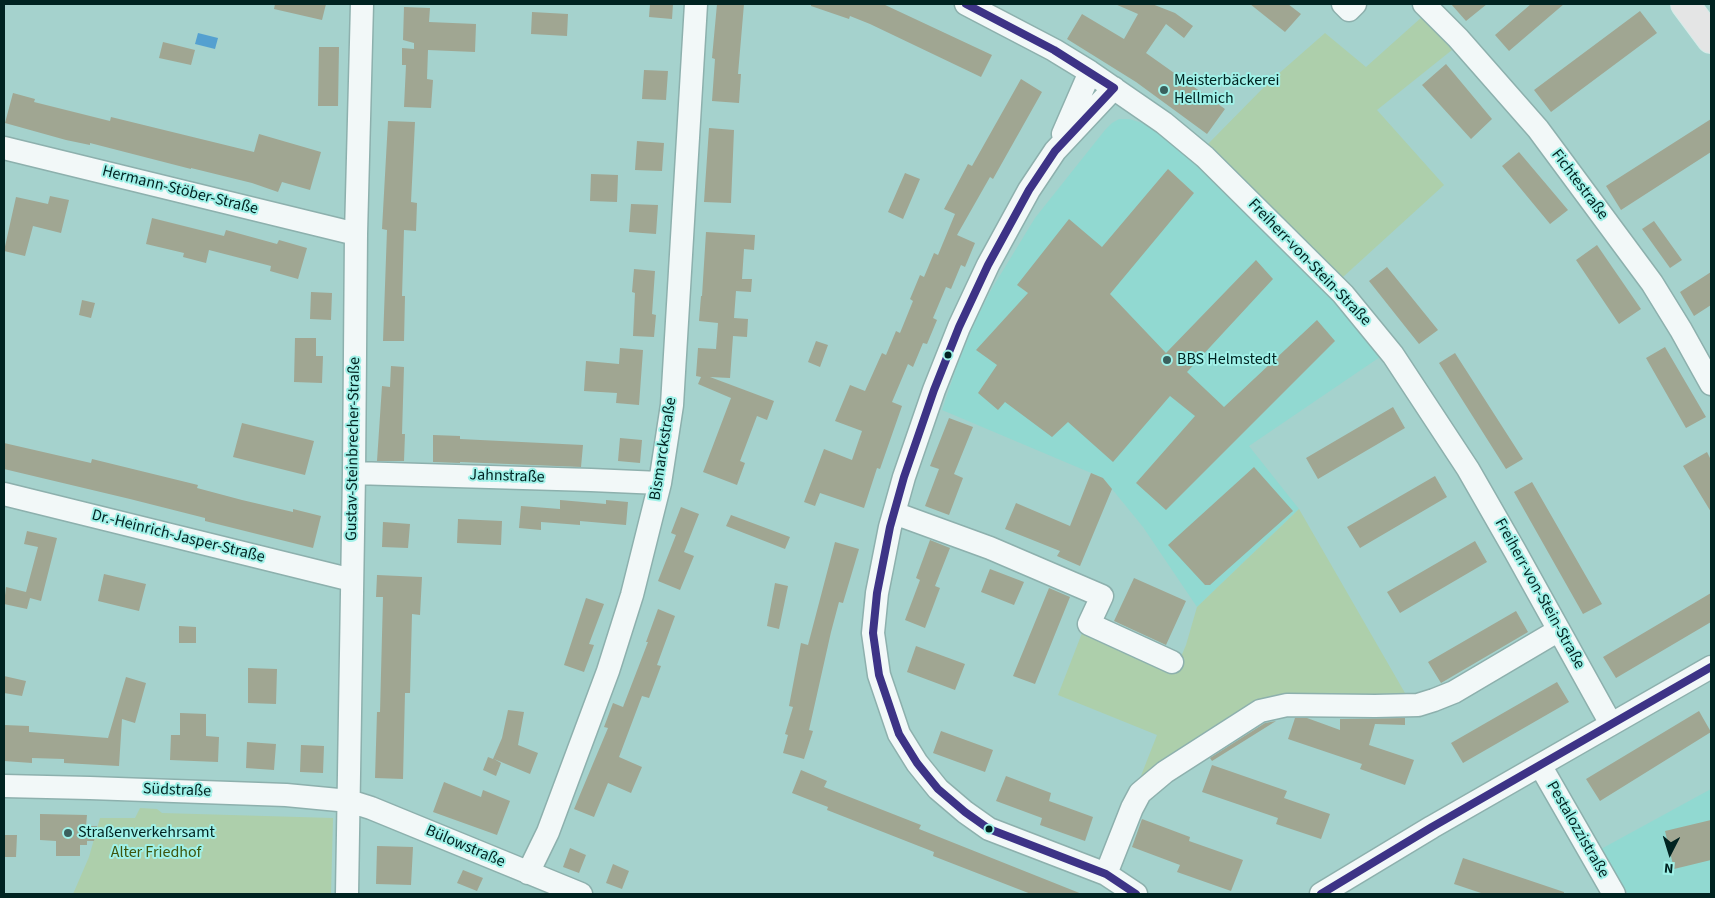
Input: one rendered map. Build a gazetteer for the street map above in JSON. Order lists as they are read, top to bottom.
{
  "streets": {
    "street": [
      "Fichtestraße",
      "Hermann-Stöber-Straße",
      "Freiherr-von-Stein-Straße",
      "Gustav-Steinbrecher-Straße",
      "Bismarckstraße",
      "Jahnstraße",
      "Dr.-Heinrich-Jasper-Straße",
      "Südstraße",
      "Pestalozzistraße",
      "Bülowstraße"
    ]
  },
  "crossings": [
    ["Hermann-Stöber-Straße", "Gustav-Steinbrecher-Straße"],
    ["Gustav-Steinbrecher-Straße", "Jahnstraße"],
    ["Gustav-Steinbrecher-Straße", "Dr.-Heinrich-Jasper-Straße"],
    ["Gustav-Steinbrecher-Straße", "Südstraße"],
    ["Gustav-Steinbrecher-Straße", "Bülowstraße"],
    ["Bismarckstraße", "Jahnstraße"],
    ["Bismarckstraße", "Bülowstraße"],
    ["Südstraße", "Bülowstraße"]
  ],
  "parks": ["Alter Friedhof"],
  "places": ["Meisterbäckerei Hellmich", "BBS Helmstedt", "Straßenverkehrsamt"],
  "north": "bottom"
}
